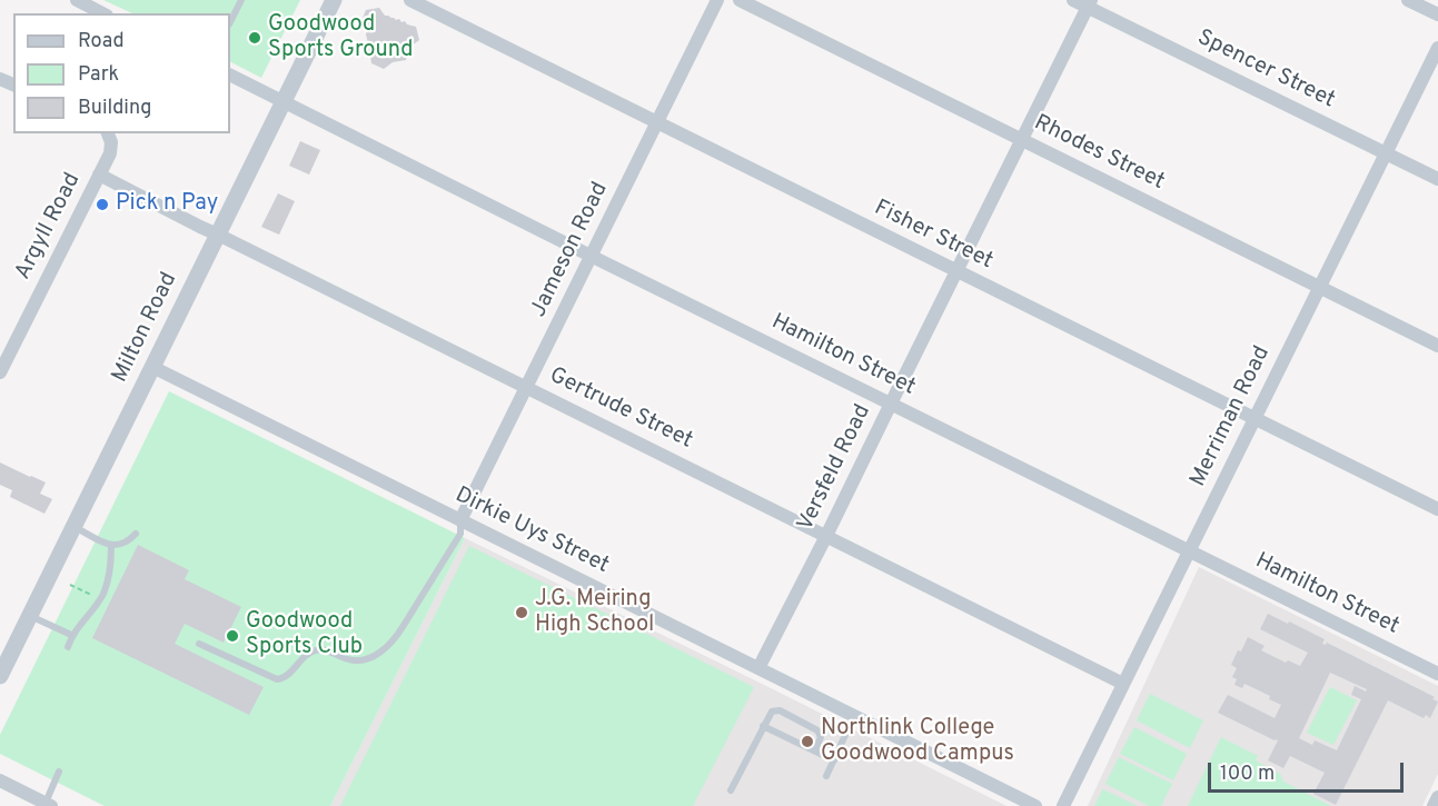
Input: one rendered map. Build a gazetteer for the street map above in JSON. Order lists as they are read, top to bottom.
{
  "streets": {
    "street": [
      "Spencer Street",
      "Rhodes Street",
      "Argyll Road",
      "Fisher Street",
      "Jameson Road",
      "Milton Road",
      "Hamilton Street",
      "Gertrude Street",
      "Merriman Road",
      "Versfeld Road",
      "Dirkie Uys Street"
    ]
  },
  "crossings": [
    ["Spencer Street", "Merriman Road"],
    ["Spencer Street", "Versfeld Road"],
    ["Rhodes Street", "Merriman Road"],
    ["Rhodes Street", "Versfeld Road"],
    ["Argyll Road", "Gertrude Street"],
    ["Fisher Street", "Jameson Road"],
    ["Fisher Street", "Merriman Road"],
    ["Fisher Street", "Versfeld Road"],
    ["Jameson Road", "Hamilton Street"],
    ["Jameson Road", "Gertrude Street"],
    ["Jameson Road", "Dirkie Uys Street"],
    ["Milton Road", "Hamilton Street"],
    ["Milton Road", "Gertrude Street"],
    ["Milton Road", "Dirkie Uys Street"],
    ["Hamilton Street", "Merriman Road"],
    ["Hamilton Street", "Versfeld Road"],
    ["Gertrude Street", "Merriman Road"],
    ["Gertrude Street", "Versfeld Road"],
    ["Versfeld Road", "Dirkie Uys Street"]
  ],
  "places": [
    "Goodwood Sports Ground",
    "Pick n Pay",
    "J.G. Meiring High School",
    "Goodwood Sports Club",
    "Northlink College Goodwood Campus"
  ],
  "legend": ["Road", "Park", "Building"],
  "scale_bar": "100 m"
}
